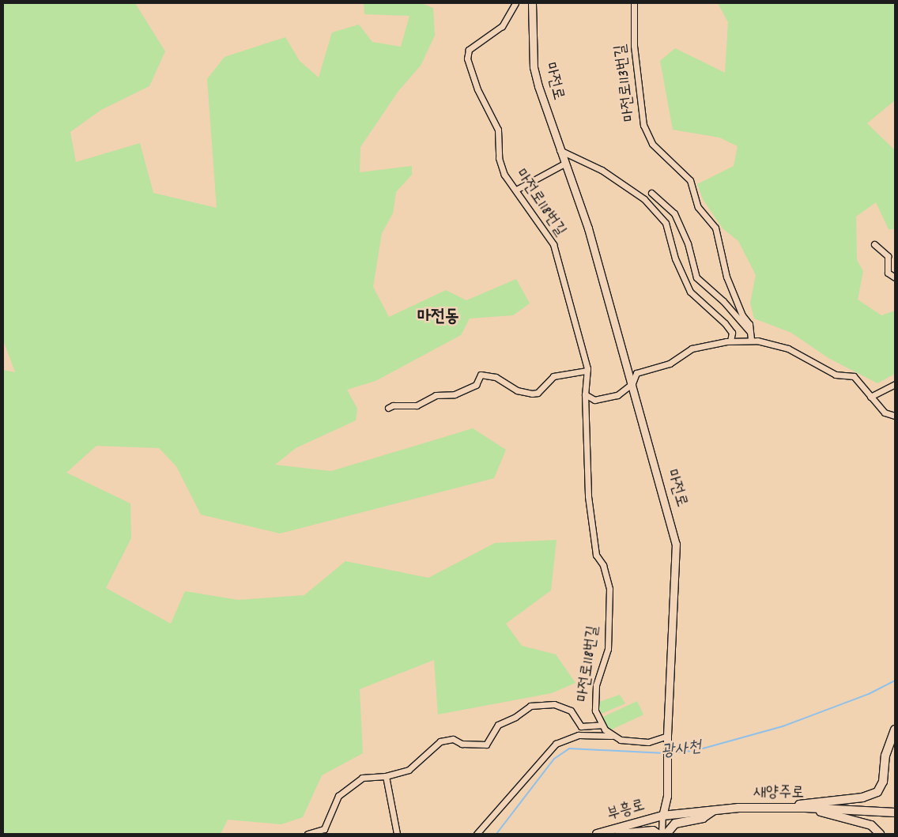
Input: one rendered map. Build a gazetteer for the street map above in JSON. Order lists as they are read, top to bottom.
{
  "streets": {
    "main road": ["새양주로", "부흥로"],
    "street": ["마전로", "마전로113번길", "마전로118번길"]
  },
  "crossings": [
    ["마전로", "새양주로"],
    ["마전로", "부흥로"],
    ["새양주로", "부흥로"]
  ],
  "districts": ["마전동"],
  "water": ["광사천"]
}
